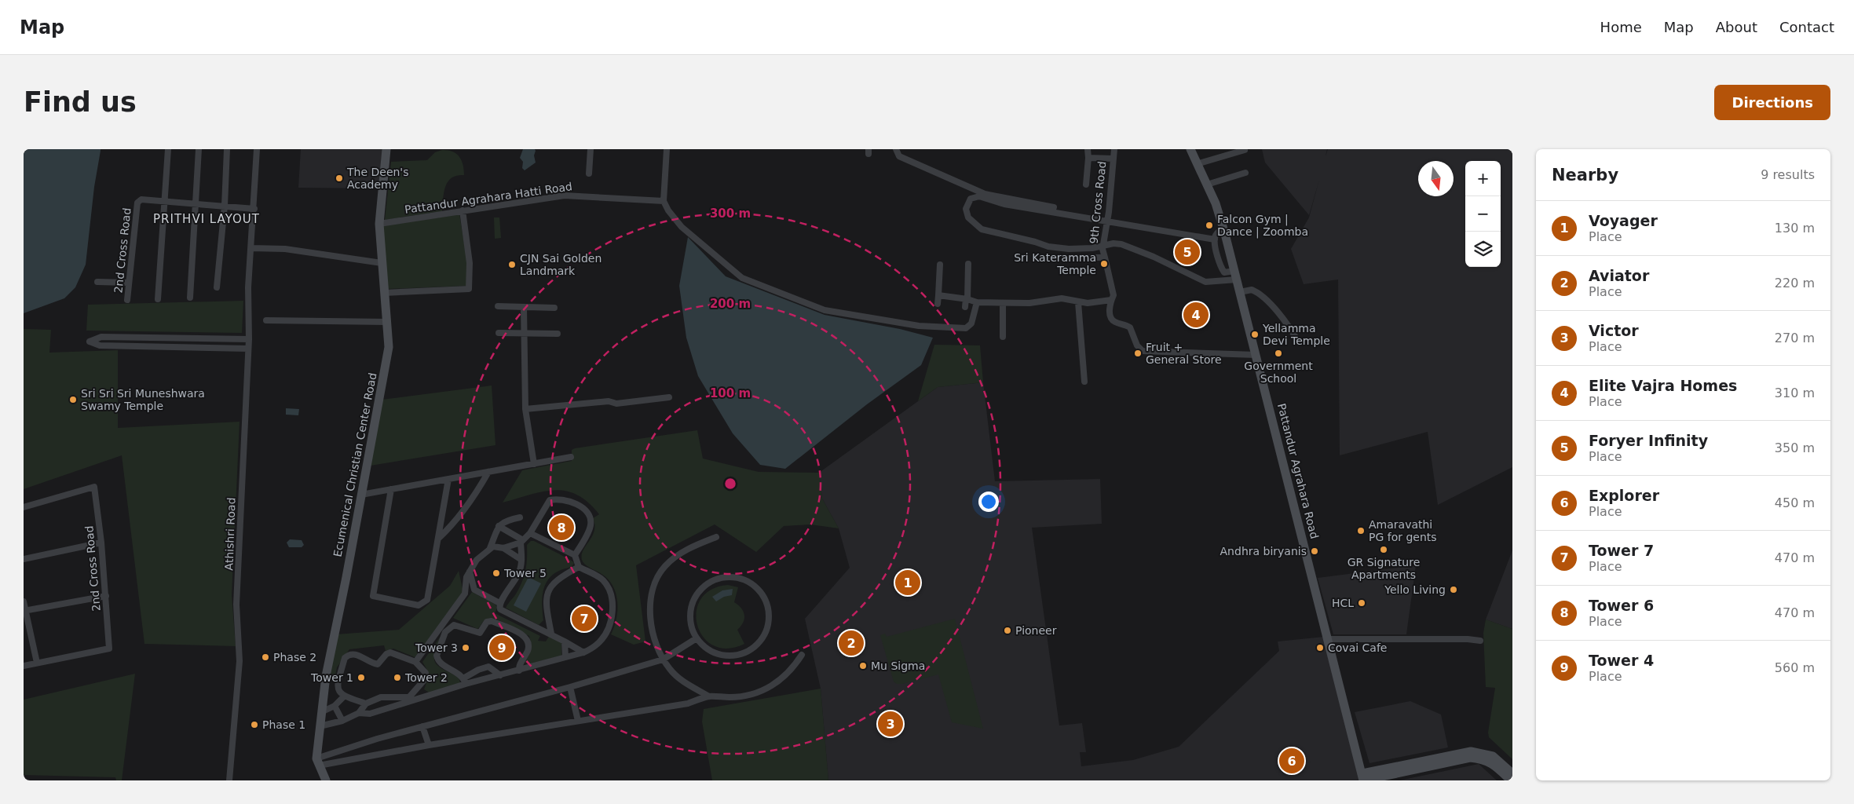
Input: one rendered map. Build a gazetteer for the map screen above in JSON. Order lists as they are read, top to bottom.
{
  "streets": {
    "street": [
      "Pattandur Agrahara Hatti Road",
      "9th Cross Road",
      "2nd Cross Road",
      "Ecumenical Christian Center Road",
      "Pattandur Agrahara Road",
      "Athishri Road"
    ]
  },
  "crossings": [
    ["Pattandur Agrahara Hatti Road", "Ecumenical Christian Center Road"]
  ],
  "districts": ["PRITHVI LAYOUT"],
  "places": [
    "The Deen's Academy",
    "Falcon Gym | Dance | Zoomba",
    "Sri Kateramma Temple",
    "CJN Sai Golden Landmark",
    "Yellamma Devi Temple",
    "Fruit + General Store",
    "Government School",
    "Sri Sri Sri Muneshwara Swamy Temple",
    "Amaravathi PG for gents",
    "GR Signature Apartments",
    "Andhra biryanis",
    "Tower 5",
    "Yello Living",
    "HCL",
    "Pioneer",
    "Tower 3",
    "Covai Cafe",
    "Phase 2",
    "Mu Sigma",
    "Tower 1",
    "Tower 2",
    "Phase 1"
  ],
  "north": "bottom",
  "page": {
    "header": "Map",
    "nav": [
      "Home",
      "Map",
      "About",
      "Contact"
    ],
    "buttons": "Directions",
    "title": "Find us",
    "heading": ["Nearby", "9 results"],
    "map_buttons": ["+", "−"],
    "list": [
      {
        "mark": "1",
        "name": "Voyager",
        "note": "Place",
        "value": "130 m"
      },
      {
        "mark": "2",
        "name": "Aviator",
        "note": "Place",
        "value": "220 m"
      },
      {
        "mark": "3",
        "name": "Victor",
        "note": "Place",
        "value": "270 m"
      },
      {
        "mark": "4",
        "name": "Elite Vajra Homes",
        "note": "Place",
        "value": "310 m"
      },
      {
        "mark": "5",
        "name": "Foryer Infinity",
        "note": "Place",
        "value": "350 m"
      },
      {
        "mark": "6",
        "name": "Explorer",
        "note": "Place",
        "value": "450 m"
      },
      {
        "mark": "7",
        "name": "Tower 7",
        "note": "Place",
        "value": "470 m"
      },
      {
        "mark": "8",
        "name": "Tower 6",
        "note": "Place",
        "value": "470 m"
      },
      {
        "mark": "9",
        "name": "Tower 4",
        "note": "Place",
        "value": "560 m"
      }
    ],
    "pins": [
      "5",
      "4",
      "8",
      "1",
      "7",
      "2",
      "9",
      "3",
      "6"
    ]
  },
  "rings": ["300 m", "200 m", "100 m"]
}
